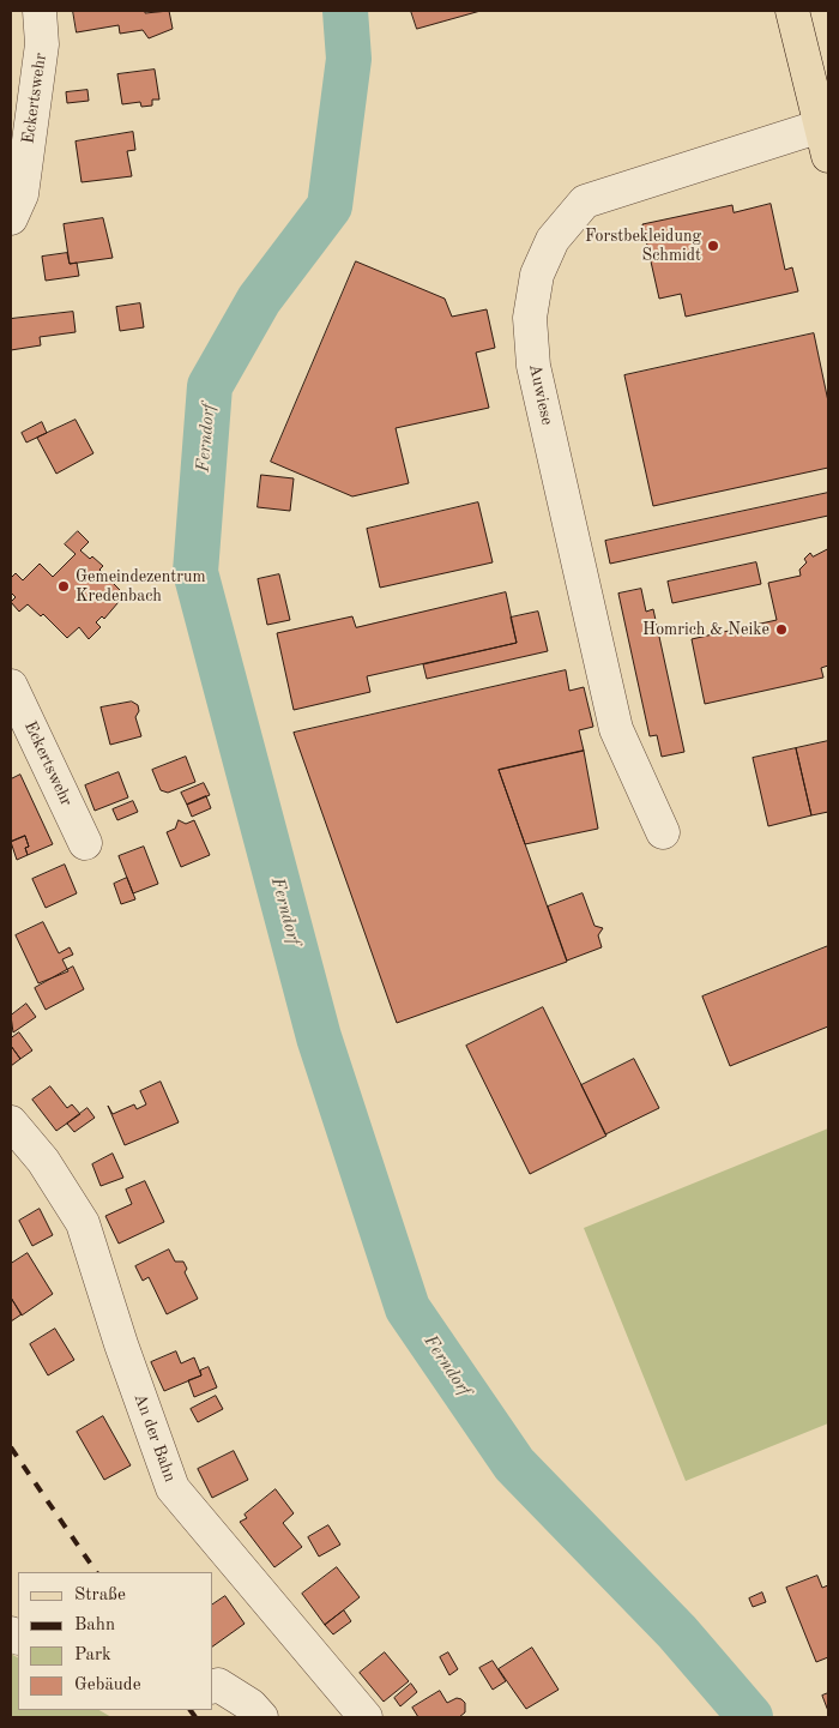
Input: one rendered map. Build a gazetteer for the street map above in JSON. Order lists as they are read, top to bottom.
{
  "streets": {
    "street": ["Eckertswehr", "Auwiese", "An der Bahn"]
  },
  "water": ["Ferndorf"],
  "places": ["Forstbekleidung Schmidt", "Gemeindezentrum Kredenbach", "Homrich & Neike"],
  "legend": [
    "Straße",
    "Bahn",
    "Park",
    "Gebäude"
  ]
}
